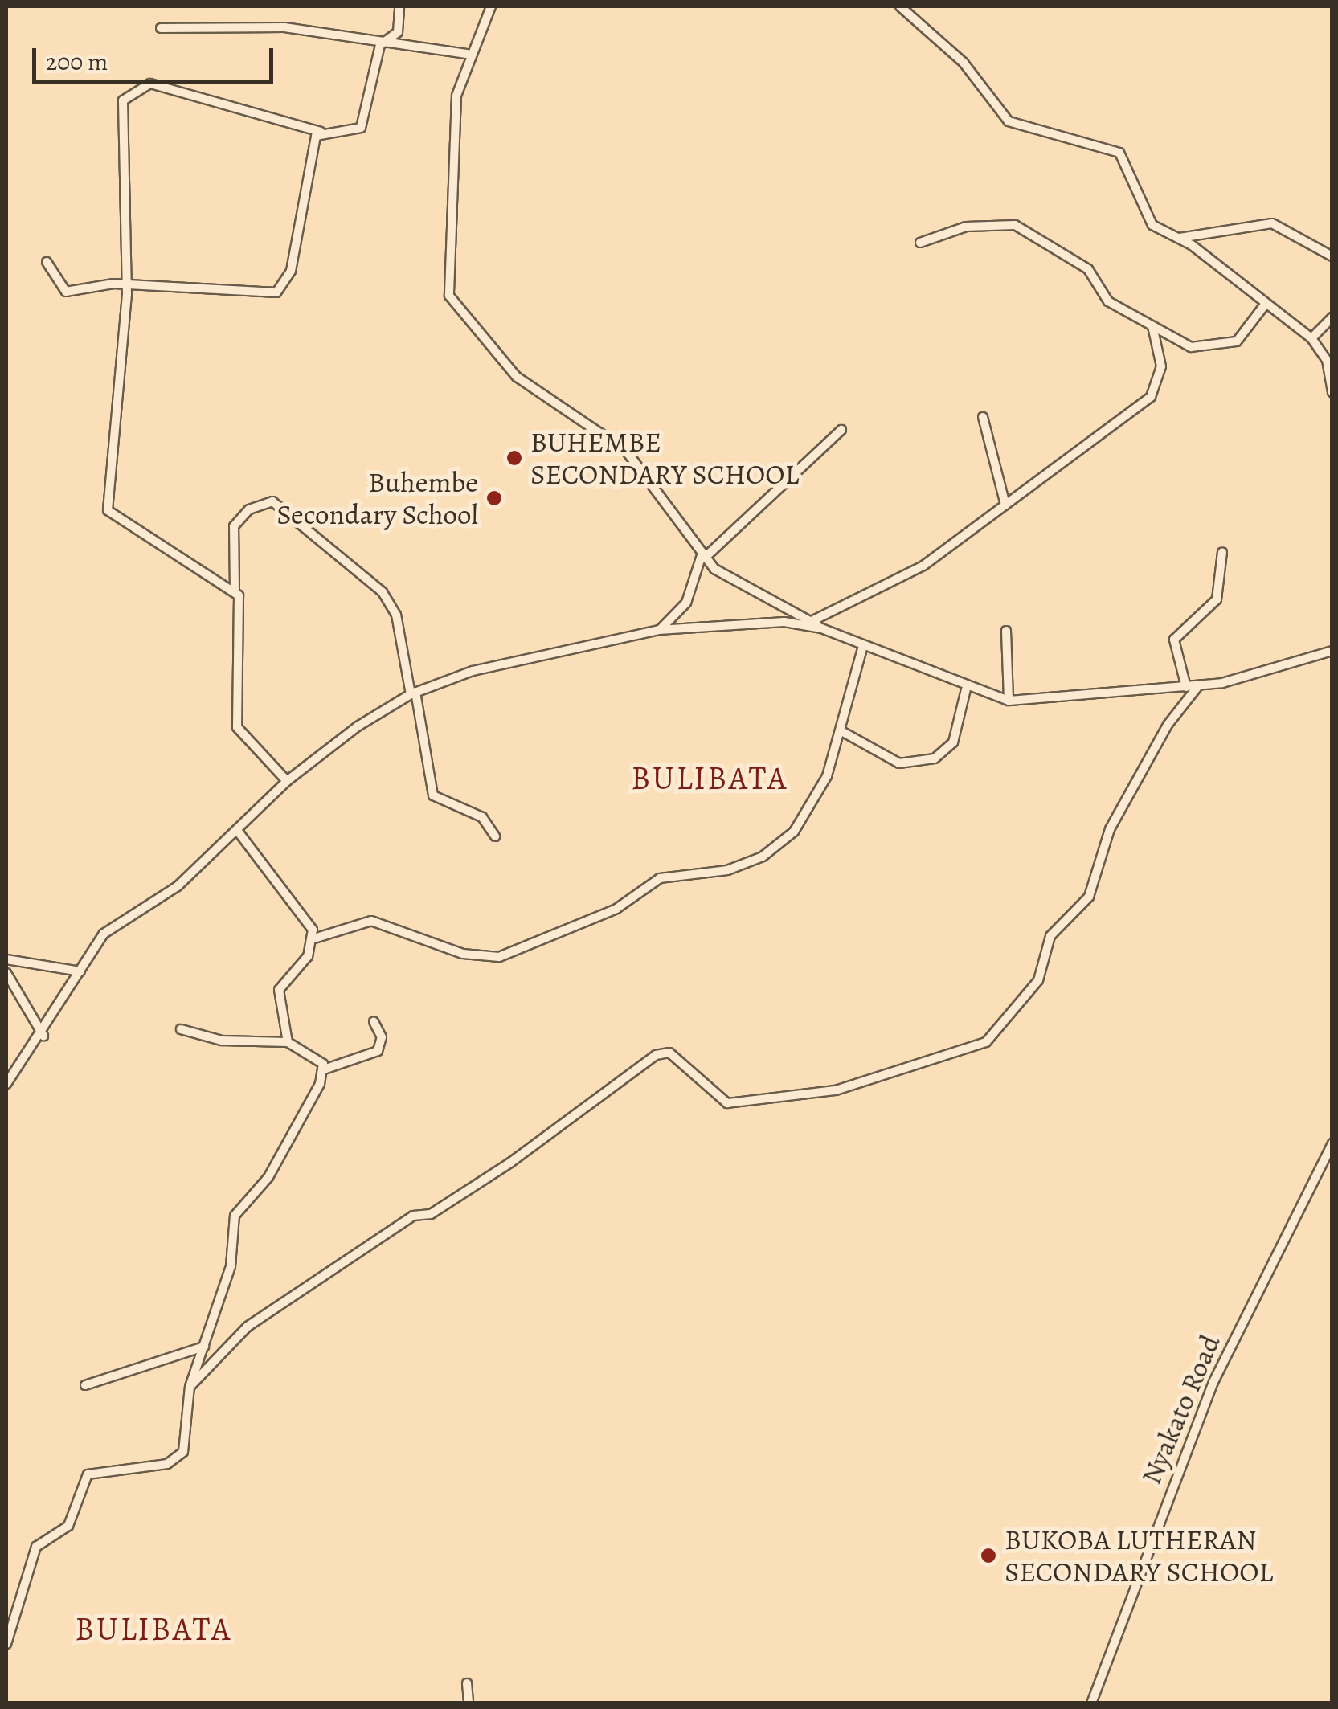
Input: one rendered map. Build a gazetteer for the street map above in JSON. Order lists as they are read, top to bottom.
{
  "streets": {
    "street": ["Nyakato Road"]
  },
  "districts": ["BULIBATA", "BULIBATA"],
  "places": ["BUHEMBE SECONDARY SCHOOL", "Buhembe Secondary School", "BUKOBA LUTHERAN SECONDARY SCHOOL"],
  "scale_bar": "200 m"
}
